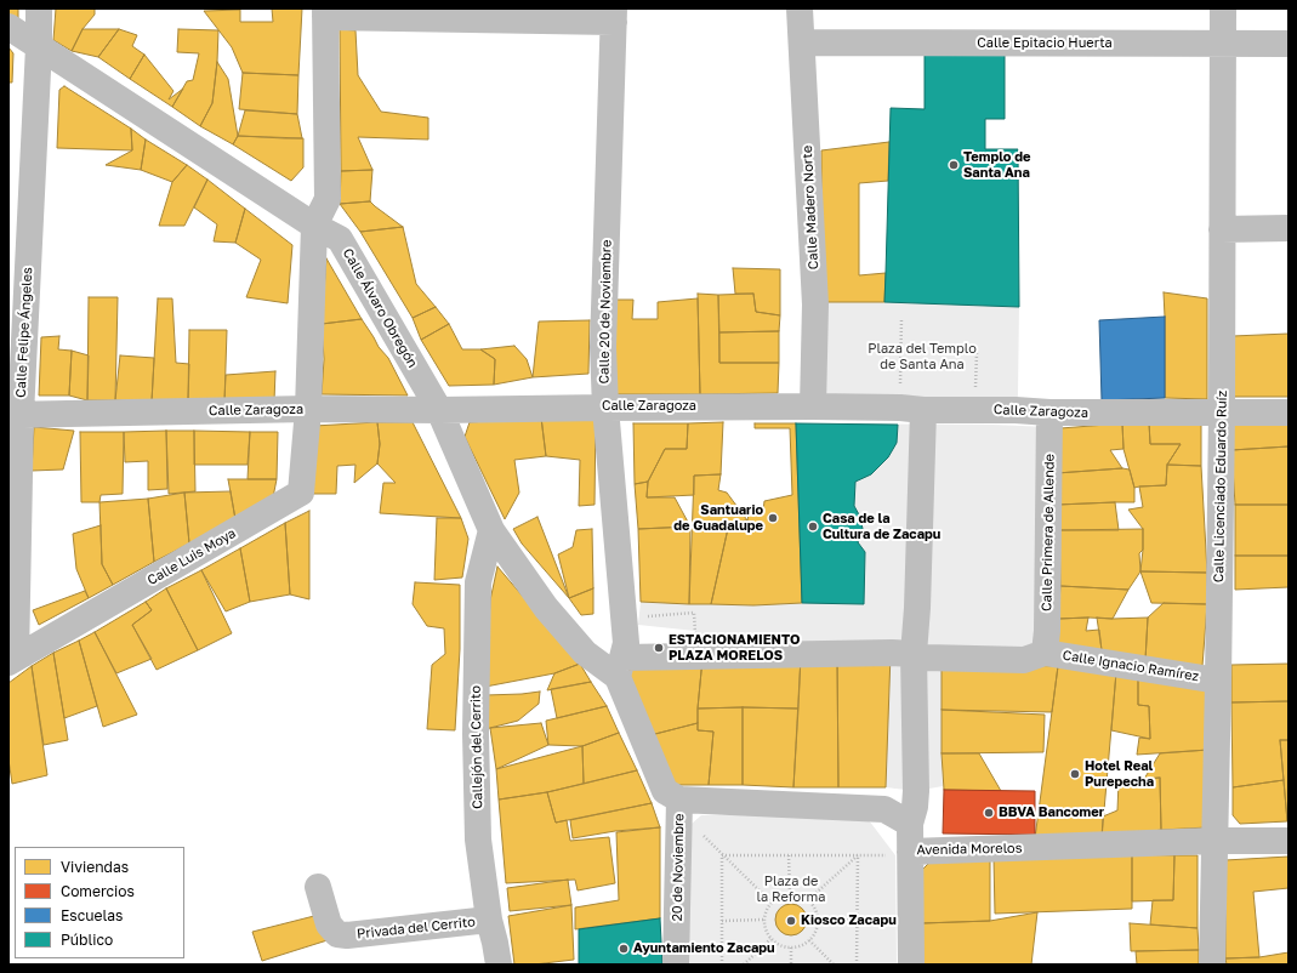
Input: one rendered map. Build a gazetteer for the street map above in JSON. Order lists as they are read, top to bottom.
{
  "streets": {
    "street": [
      "Calle Epitacio Huerta",
      "Calle Madero Norte",
      "Calle Álvaro Obregón",
      "Calle 20 de Noviembre",
      "Calle Felipe Ángeles",
      "Calle Zaragoza",
      "Calle Licenciado Eduardo Ruíz",
      "Calle Primera de Allende",
      "Calle Luis Moya",
      "Calle Ignacio Ramírez",
      "Callejón del Cerrito",
      "Avenida Morelos",
      "20 de Noviembre",
      "Privada del Cerrito"
    ]
  },
  "crossings": [
    ["Calle Epitacio Huerta", "Calle Madero Norte"],
    ["Calle Epitacio Huerta", "Calle Licenciado Eduardo Ruíz"],
    ["Calle Madero Norte", "Calle Zaragoza"],
    ["Calle Álvaro Obregón", "Calle 20 de Noviembre"],
    ["Calle Álvaro Obregón", "Calle Felipe Ángeles"],
    ["Calle Álvaro Obregón", "Calle Zaragoza"],
    ["Calle Álvaro Obregón", "Callejón del Cerrito"],
    ["Calle Álvaro Obregón", "20 de Noviembre"],
    ["Calle 20 de Noviembre", "Calle Zaragoza"],
    ["Calle 20 de Noviembre", "20 de Noviembre"],
    ["Calle Felipe Ángeles", "Calle Zaragoza"],
    ["Calle Felipe Ángeles", "Calle Luis Moya"],
    ["Calle Zaragoza", "Calle Licenciado Eduardo Ruíz"],
    ["Calle Zaragoza", "Calle Primera de Allende"],
    ["Calle Zaragoza", "Calle Luis Moya"],
    ["Calle Licenciado Eduardo Ruíz", "Calle Ignacio Ramírez"],
    ["Calle Licenciado Eduardo Ruíz", "Avenida Morelos"],
    ["Calle Primera de Allende", "Calle Ignacio Ramírez"],
    ["Callejón del Cerrito", "Privada del Cerrito"],
    ["Avenida Morelos", "20 de Noviembre"]
  ],
  "parks": ["Plaza del Templo de Santa Ana", "Plaza de la Reforma"],
  "places": [
    "Templo de Santa Ana",
    "Santuario de Guadalupe",
    "Casa de la Cultura de Zacapu",
    "ESTACIONAMIENTO PLAZA MORELOS",
    "Hotel Real Purepecha",
    "BBVA Bancomer",
    "Kiosco Zacapu",
    "Ayuntamiento Zacapu"
  ],
  "legend": [
    "Viviendas",
    "Comercios",
    "Escuelas",
    "Público"
  ]
}
